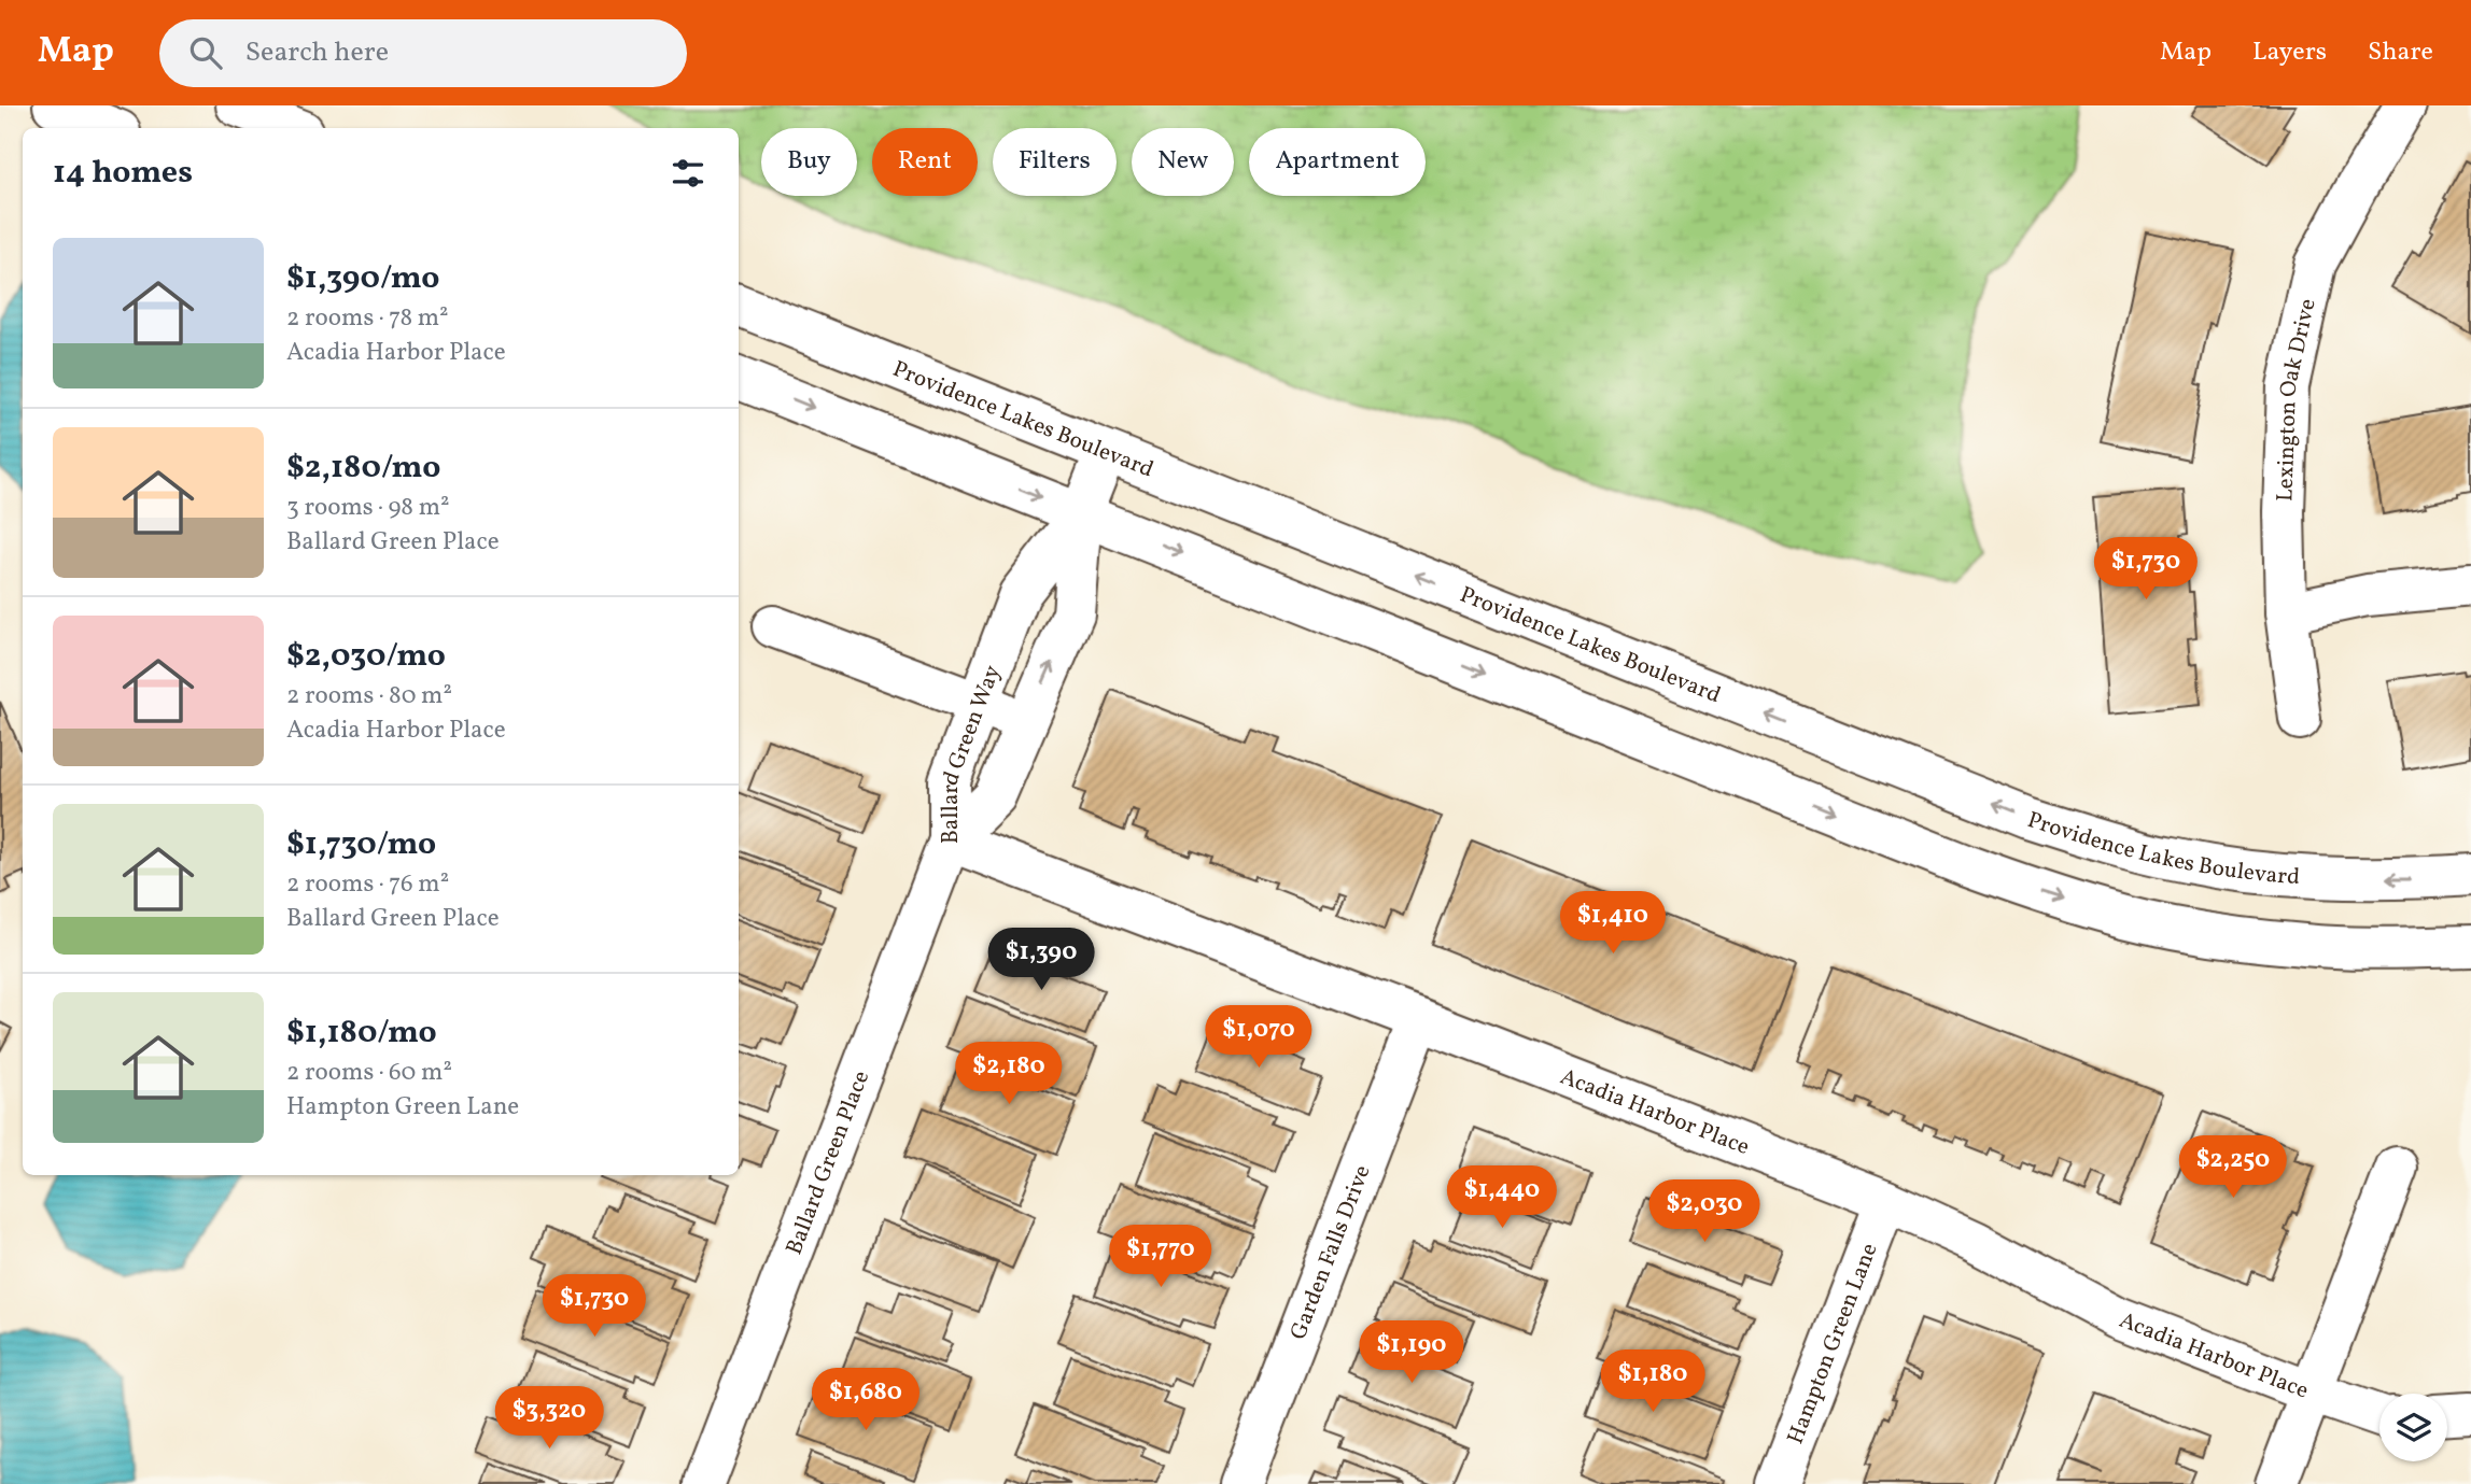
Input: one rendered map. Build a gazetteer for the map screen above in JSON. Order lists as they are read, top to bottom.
{
  "streets": {
    "street": [
      "Lexington Oak Drive",
      "Providence Lakes Boulevard",
      "Ballard Green Way",
      "Acadia Harbor Place",
      "Ballard Green Place",
      "Garden Falls Drive",
      "Hampton Green Lane"
    ]
  },
  "crossings": [
    ["Providence Lakes Boulevard", "Ballard Green Way"],
    ["Ballard Green Way", "Acadia Harbor Place"],
    ["Ballard Green Way", "Ballard Green Place"],
    ["Acadia Harbor Place", "Ballard Green Place"],
    ["Acadia Harbor Place", "Garden Falls Drive"],
    ["Acadia Harbor Place", "Hampton Green Lane"]
  ],
  "page": {
    "header": "Map",
    "search": "Search here",
    "nav": ["Map", "Layers", "Share"],
    "chip": [
      "Buy",
      "Rent",
      "Filters",
      "New",
      "Apartment"
    ],
    "heading": "14 homes",
    "list": [
      {
        "name": "$1,390/mo",
        "note": "2 rooms · 78 m² · Acadia Harbor Place"
      },
      {
        "name": "$2,180/mo",
        "note": "3 rooms · 98 m² · Ballard Green Place"
      },
      {
        "name": "$2,030/mo",
        "note": "2 rooms · 80 m² · Acadia Harbor Place"
      },
      {
        "name": "$1,730/mo",
        "note": "2 rooms · 76 m² · Ballard Green Place"
      },
      {
        "name": "$1,180/mo",
        "note": "2 rooms · 60 m² · Hampton Green Lane"
      }
    ],
    "price": [
      "$1,730",
      "$1,410",
      "$1,390",
      "$1,070",
      "$2,180",
      "$2,250",
      "$1,440",
      "$2,030",
      "$1,770",
      "$1,730",
      "$1,190",
      "$1,180",
      "$1,680",
      "$3,320"
    ]
  }
}
